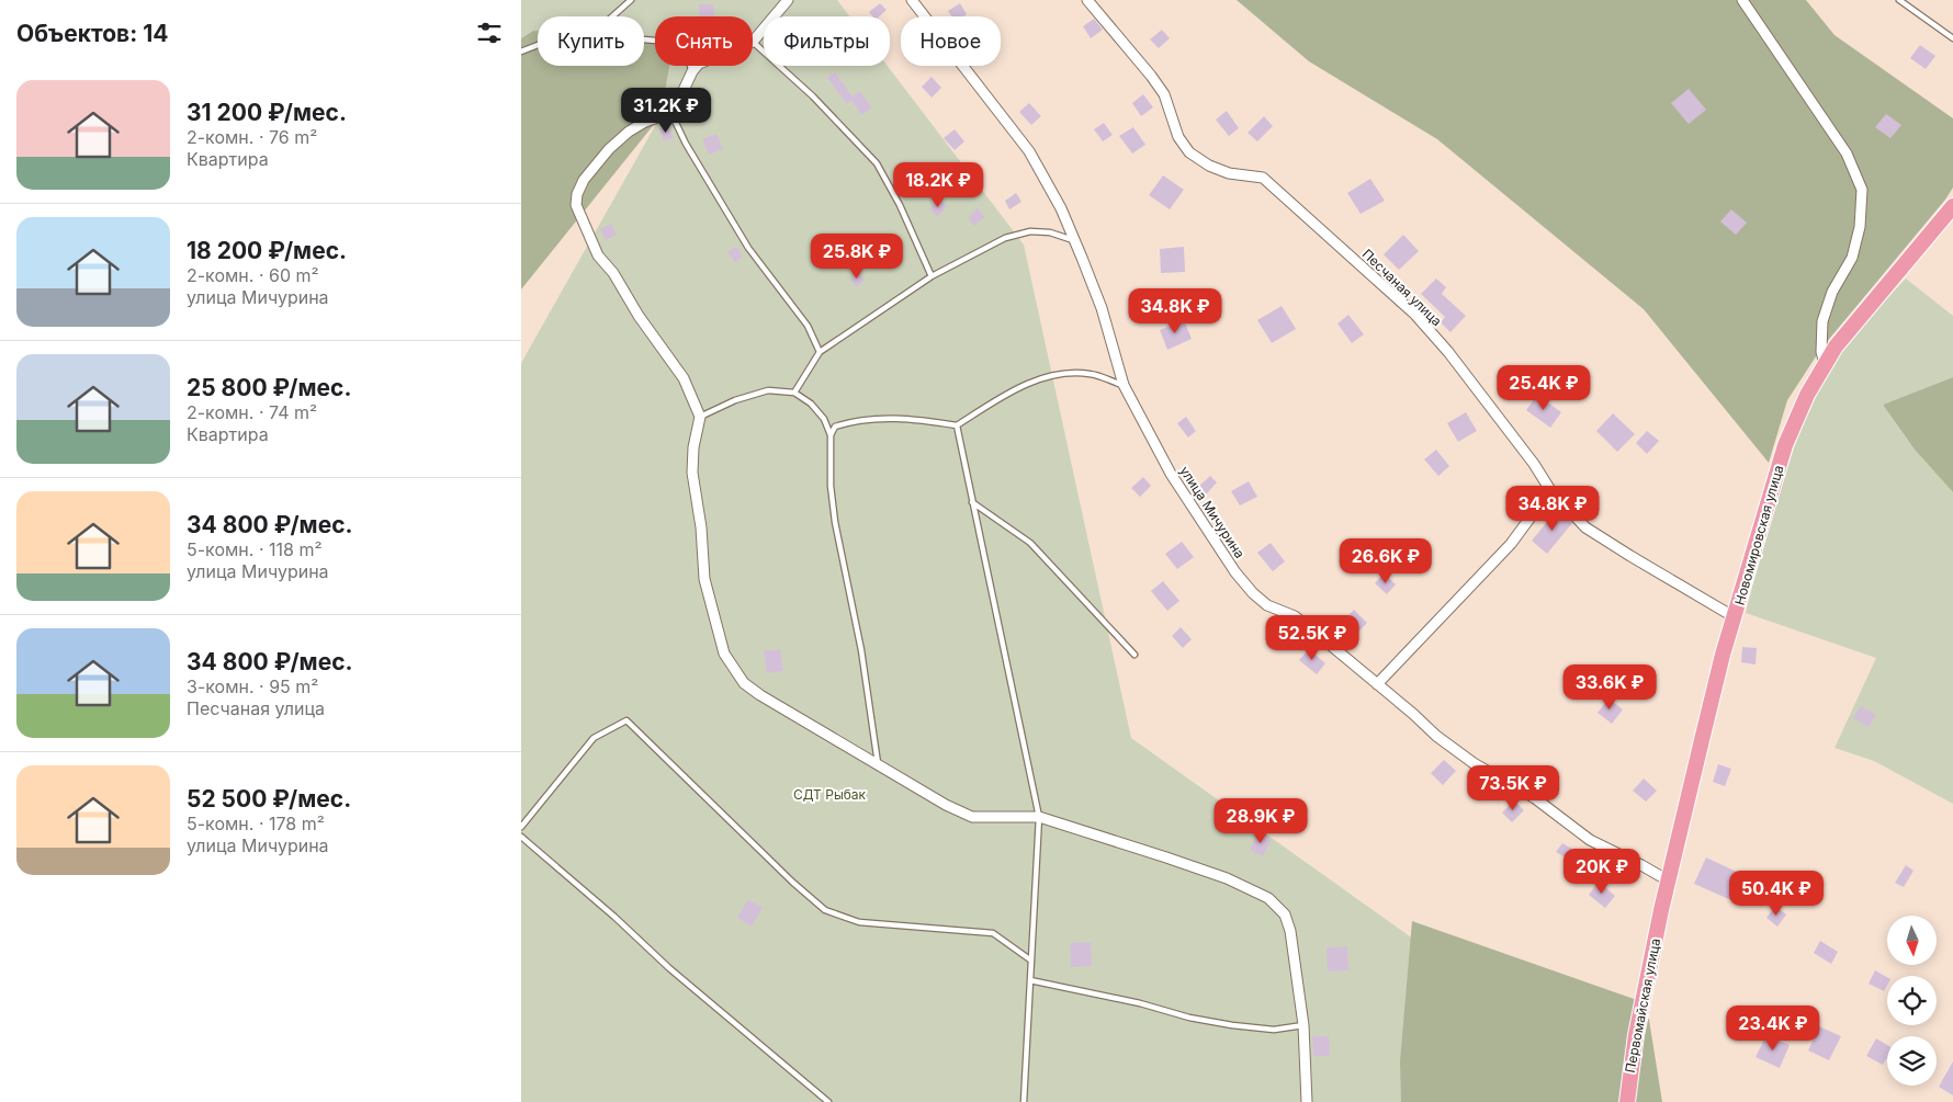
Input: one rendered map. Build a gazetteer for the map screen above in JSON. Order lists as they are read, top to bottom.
{
  "streets": {
    "main road": ["Новомировская улица", "Первомайская улица"],
    "street": ["Песчаная улица", "улица Мичурина"]
  },
  "crossings": [
    ["Песчаная улица", "Новомировская улица"],
    ["улица Мичурина", "Новомировская улица"],
    ["Новомировская улица", "Первомайская улица"]
  ],
  "parks": ["СДТ Рыбак"],
  "north": "bottom",
  "page": {
    "heading": "Объектов: 14",
    "chip": [
      "Купить",
      "Снять",
      "Фильтры",
      "Новое"
    ],
    "list": [
      {
        "name": "31 200 ₽/мес.",
        "note": "2-комн. · 76 m² · Квартира"
      },
      {
        "name": "18 200 ₽/мес.",
        "note": "2-комн. · 60 m² · улица Мичурина"
      },
      {
        "name": "25 800 ₽/мес.",
        "note": "2-комн. · 74 m² · Квартира"
      },
      {
        "name": "34 800 ₽/мес.",
        "note": "5-комн. · 118 m² · улица Мичурина"
      },
      {
        "name": "34 800 ₽/мес.",
        "note": "3-комн. · 95 m² · Песчаная улица"
      },
      {
        "name": "52 500 ₽/мес.",
        "note": "5-комн. · 178 m² · улица Мичурина"
      }
    ],
    "price": [
      "31.2K ₽",
      "18.2K ₽",
      "25.8K ₽",
      "34.8K ₽",
      "25.4K ₽",
      "34.8K ₽",
      "26.6K ₽",
      "52.5K ₽",
      "33.6K ₽",
      "73.5K ₽",
      "28.9K ₽",
      "20K ₽",
      "50.4K ₽",
      "23.4K ₽"
    ]
  }
}
